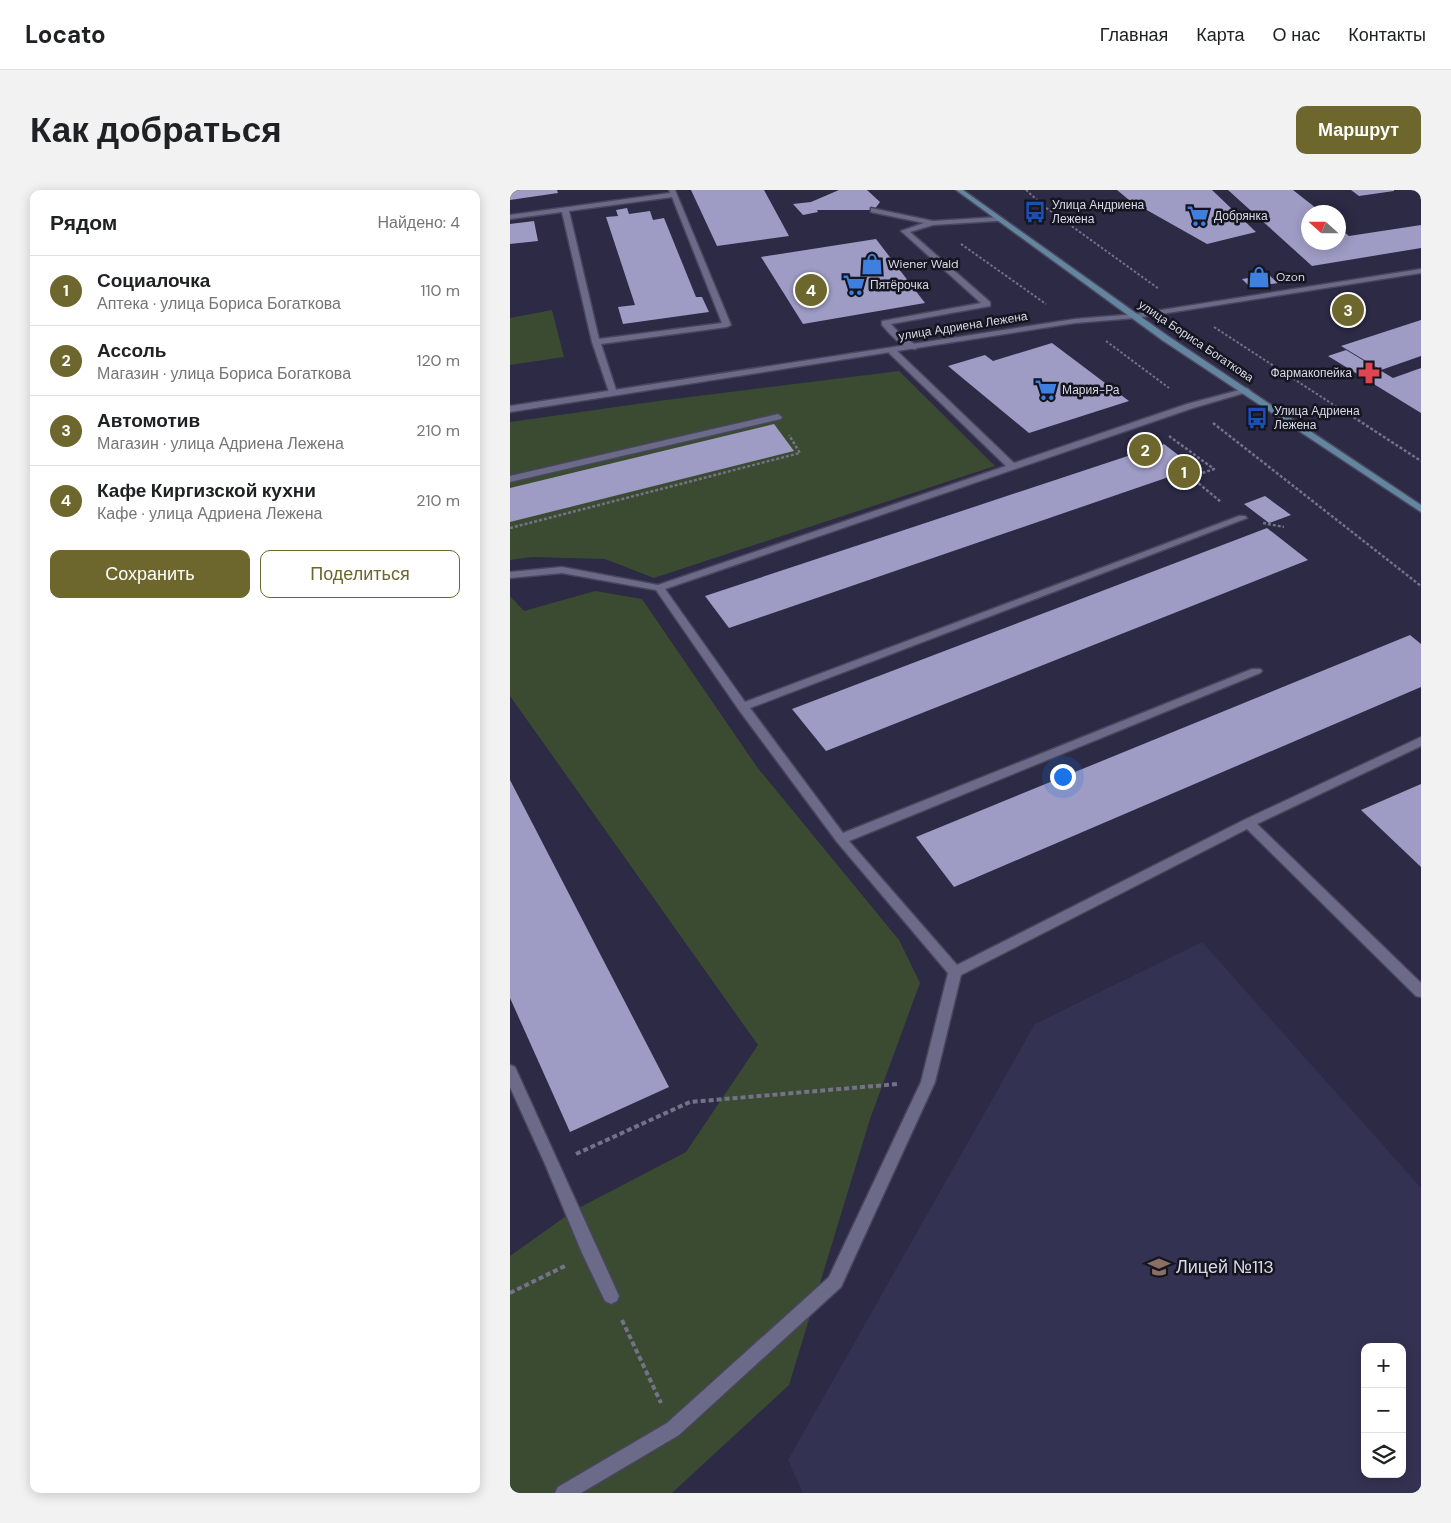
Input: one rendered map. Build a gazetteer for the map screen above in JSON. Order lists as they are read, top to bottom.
{
  "streets": {
    "main road": ["улица Бориса Богаткова"],
    "street": ["улица Адриена Лежена"]
  },
  "crossings": [
    ["улица Адриена Лежена", "улица Бориса Богаткова"]
  ],
  "places": {
    "bus stop": ["Улица Андриена Лежена", "Улица Адриена Лежена"],
    "supermarket": ["Добрянка", "Пятёрочка", "Мария-Ра"],
    "shop": ["Wiener Wald", "Ozon"],
    "pharmacy": ["Фармакопейка"],
    "school or university": ["Лицей №113"]
  },
  "north": "left",
  "page": {
    "header": "Locato",
    "nav": [
      "Главная",
      "Карта",
      "О нас",
      "Контакты"
    ],
    "buttons": [
      "Маршрут",
      ["Сохранить", "Поделиться"]
    ],
    "title": "Как добраться",
    "heading": ["Рядом", "Найдено: 4"],
    "list": [
      {
        "mark": "1",
        "name": "Социалочка",
        "note": "Аптека · улица Бориса Богаткова",
        "value": "110 m"
      },
      {
        "mark": "2",
        "name": "Ассоль",
        "note": "Магазин · улица Бориса Богаткова",
        "value": "120 m"
      },
      {
        "mark": "3",
        "name": "Автомотив",
        "note": "Магазин · улица Адриена Лежена",
        "value": "210 m"
      },
      {
        "mark": "4",
        "name": "Кафе Киргизской кухни",
        "note": "Кафе · улица Адриена Лежена",
        "value": "210 m"
      }
    ],
    "pins": [
      "4",
      "3",
      "2",
      "1"
    ],
    "map_buttons": ["+", "−"]
  }
}
